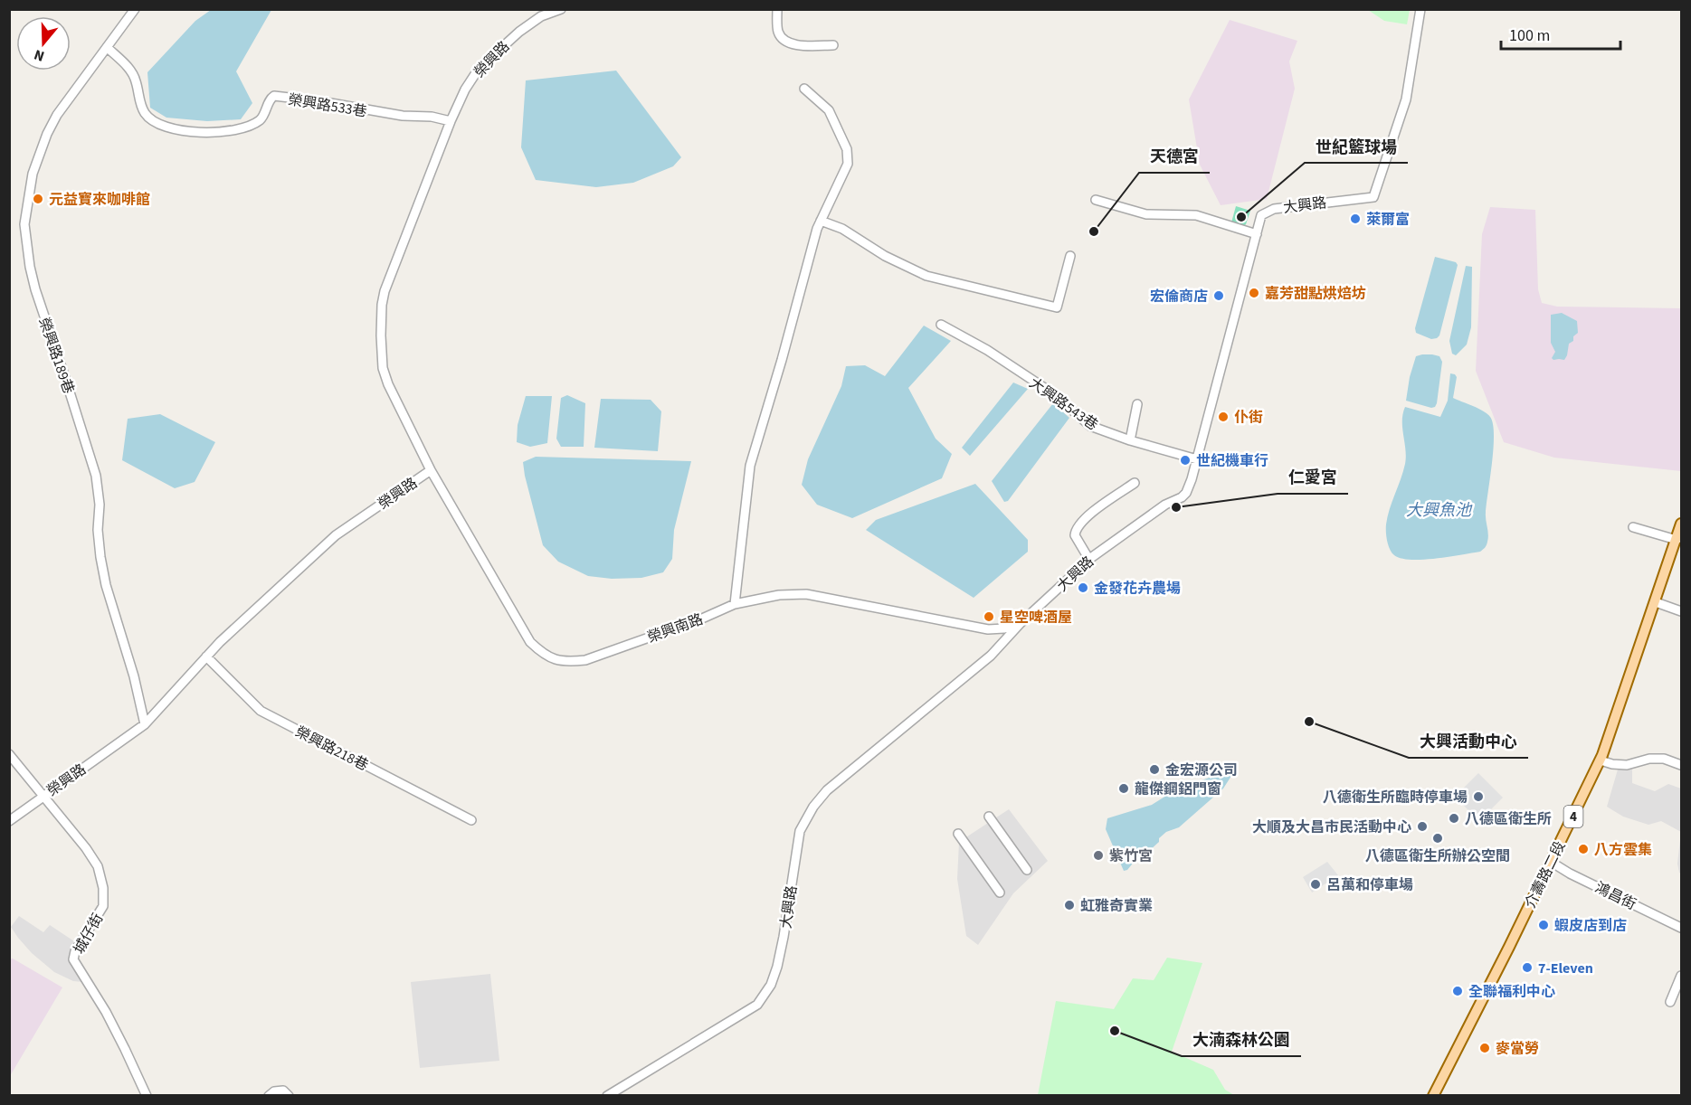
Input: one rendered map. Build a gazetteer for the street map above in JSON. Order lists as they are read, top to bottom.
{
  "streets": {
    "main road": ["4", "介壽路二段"],
    "street": [
      "榮興路",
      "榮興路533巷",
      "大興路",
      "榮興路189巷",
      "大興路543巷",
      "榮興南路",
      "榮興路218巷",
      "鴻昌街",
      "城仔街"
    ]
  },
  "crossings": [
    ["榮興路", "榮興路533巷"],
    ["榮興路", "榮興路189巷"],
    ["榮興路", "榮興南路"],
    ["榮興路", "榮興路218巷"],
    ["榮興路", "城仔街"],
    ["榮興路533巷", "榮興路189巷"],
    ["大興路", "大興路543巷"],
    ["大興路", "榮興南路"],
    ["介壽路二段", "鴻昌街"]
  ],
  "water": ["大興魚池"],
  "places": [
    "元益寶來咖啡館",
    "世紀籃球場",
    "萊爾富",
    "天德宮",
    "嘉芳甜點烘焙坊",
    "宏倫商店",
    "仆街",
    "世紀機車行",
    "仁愛宮",
    "金發花卉農場",
    "星空啤酒屋",
    "大興活動中心",
    "金宏源公司",
    "龍傑鋼鋁門窗",
    "八德衛生所臨時停車場",
    "八德區衛生所",
    "大順及大昌市民活動中心",
    "八德區衛生所辦公空間",
    "八方雲集",
    "紫竹宮",
    "呂萬和停車場",
    "虹雅奇實業",
    "蝦皮店到店",
    "7-Eleven",
    "全聯福利中心",
    "大湳森林公園",
    "麥當勞"
  ],
  "scale_bar": "100 m",
  "north": "bottom"
}
